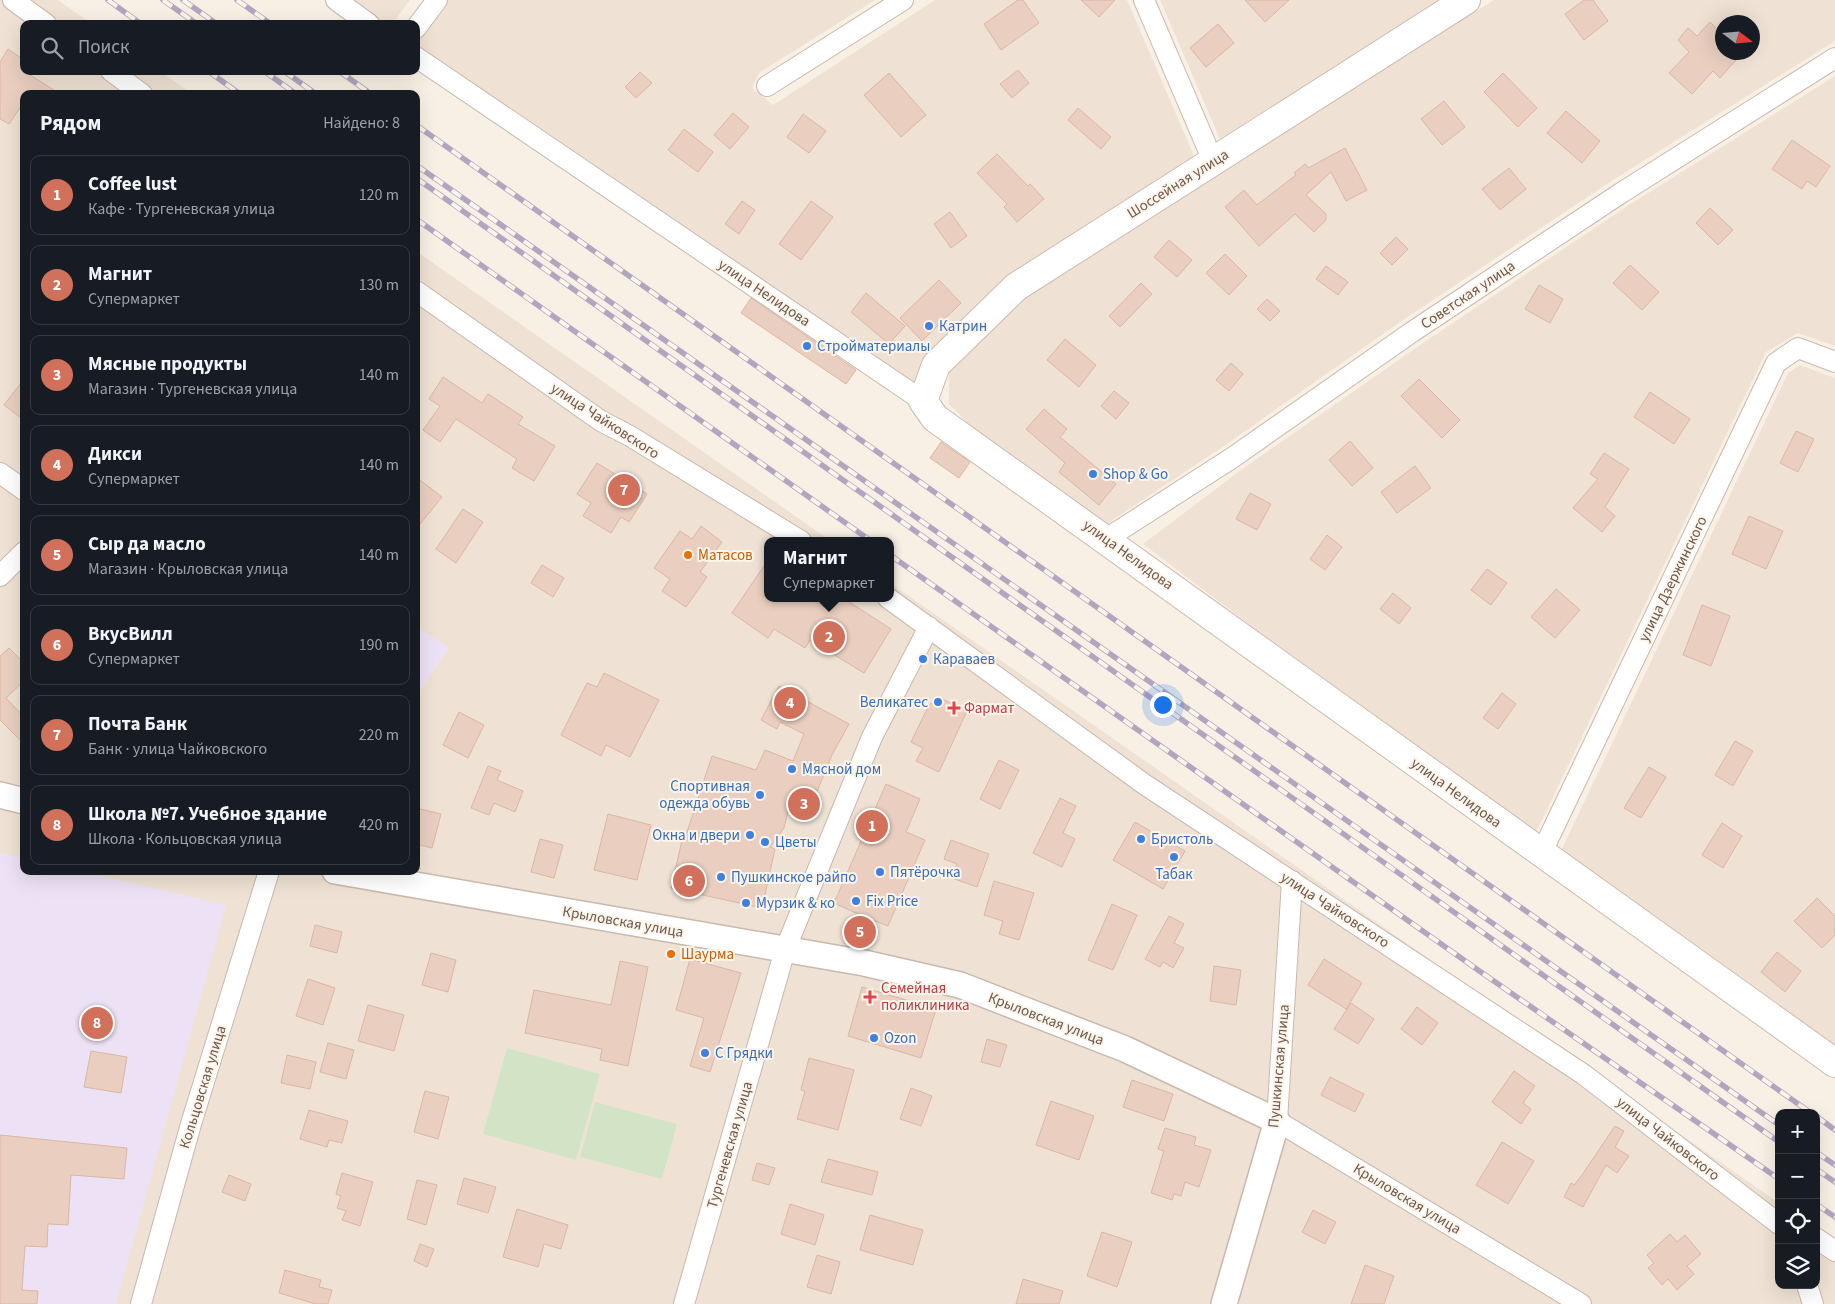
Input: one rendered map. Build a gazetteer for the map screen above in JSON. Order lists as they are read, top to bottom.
{
  "streets": {
    "main road": ["Шоссейная улица", "улица Нелидова"],
    "street": [
      "Советская улица",
      "улица Чайковского",
      "улица Дзержинского",
      "Крыловская улица",
      "Пушкинская улица",
      "Кольцовская улица",
      "Тургеневская улица"
    ]
  },
  "crossings": [
    ["Шоссейная улица", "улица Нелидова"],
    ["улица Нелидова", "Советская улица"],
    ["улица Нелидова", "улица Дзержинского"],
    ["улица Чайковского", "Пушкинская улица"],
    ["улица Чайковского", "Тургеневская улица"],
    ["Крыловская улица", "Пушкинская улица"],
    ["Крыловская улица", "Тургеневская улица"]
  ],
  "places": {
    "other": [
      "Катрин",
      "Стройматериалы",
      "Shop & Go",
      "Матасов",
      "Караваев",
      "Великатес",
      "Мясной дом",
      "Спортивная одежда обувь",
      "Окна и двери",
      "Бристоль",
      "Цветы",
      "Табак",
      "Пятёрочка",
      "Пушкинское райпо",
      "Fix Price",
      "Мурзик & ко",
      "Шаурма",
      "Ozon",
      "С Грядки"
    ],
    "health": ["Фармат", "Семейная поликлиника"]
  },
  "north": "right",
  "page": {
    "search": "Поиск",
    "heading": ["Рядом", "Найдено: 8"],
    "list": [
      {
        "mark": "1",
        "name": "Coffee lust",
        "note": "Кафе · Тургеневская улица",
        "value": "120 m"
      },
      {
        "mark": "2",
        "name": "Магнит",
        "note": "Супермаркет",
        "value": "130 m"
      },
      {
        "mark": "3",
        "name": "Мясные продукты",
        "note": "Магазин · Тургеневская улица",
        "value": "140 m"
      },
      {
        "mark": "4",
        "name": "Дикси",
        "note": "Супермаркет",
        "value": "140 m"
      },
      {
        "mark": "5",
        "name": "Сыр да масло",
        "note": "Магазин · Крыловская улица",
        "value": "140 m"
      },
      {
        "mark": "6",
        "name": "ВкусВилл",
        "note": "Супермаркет",
        "value": "190 m"
      },
      {
        "mark": "7",
        "name": "Почта Банк",
        "note": "Банк · улица Чайковского",
        "value": "220 m"
      },
      {
        "mark": "8",
        "name": "Школа №7. Учебное здание",
        "note": "Школа · Кольцовская улица",
        "value": "420 m"
      }
    ],
    "pins": [
      "7",
      "2",
      "4",
      "3",
      "1",
      "6",
      "5",
      "8"
    ],
    "popup": ["Магнит", "Супермаркет"],
    "map_buttons": ["+", "−"]
  }
}
